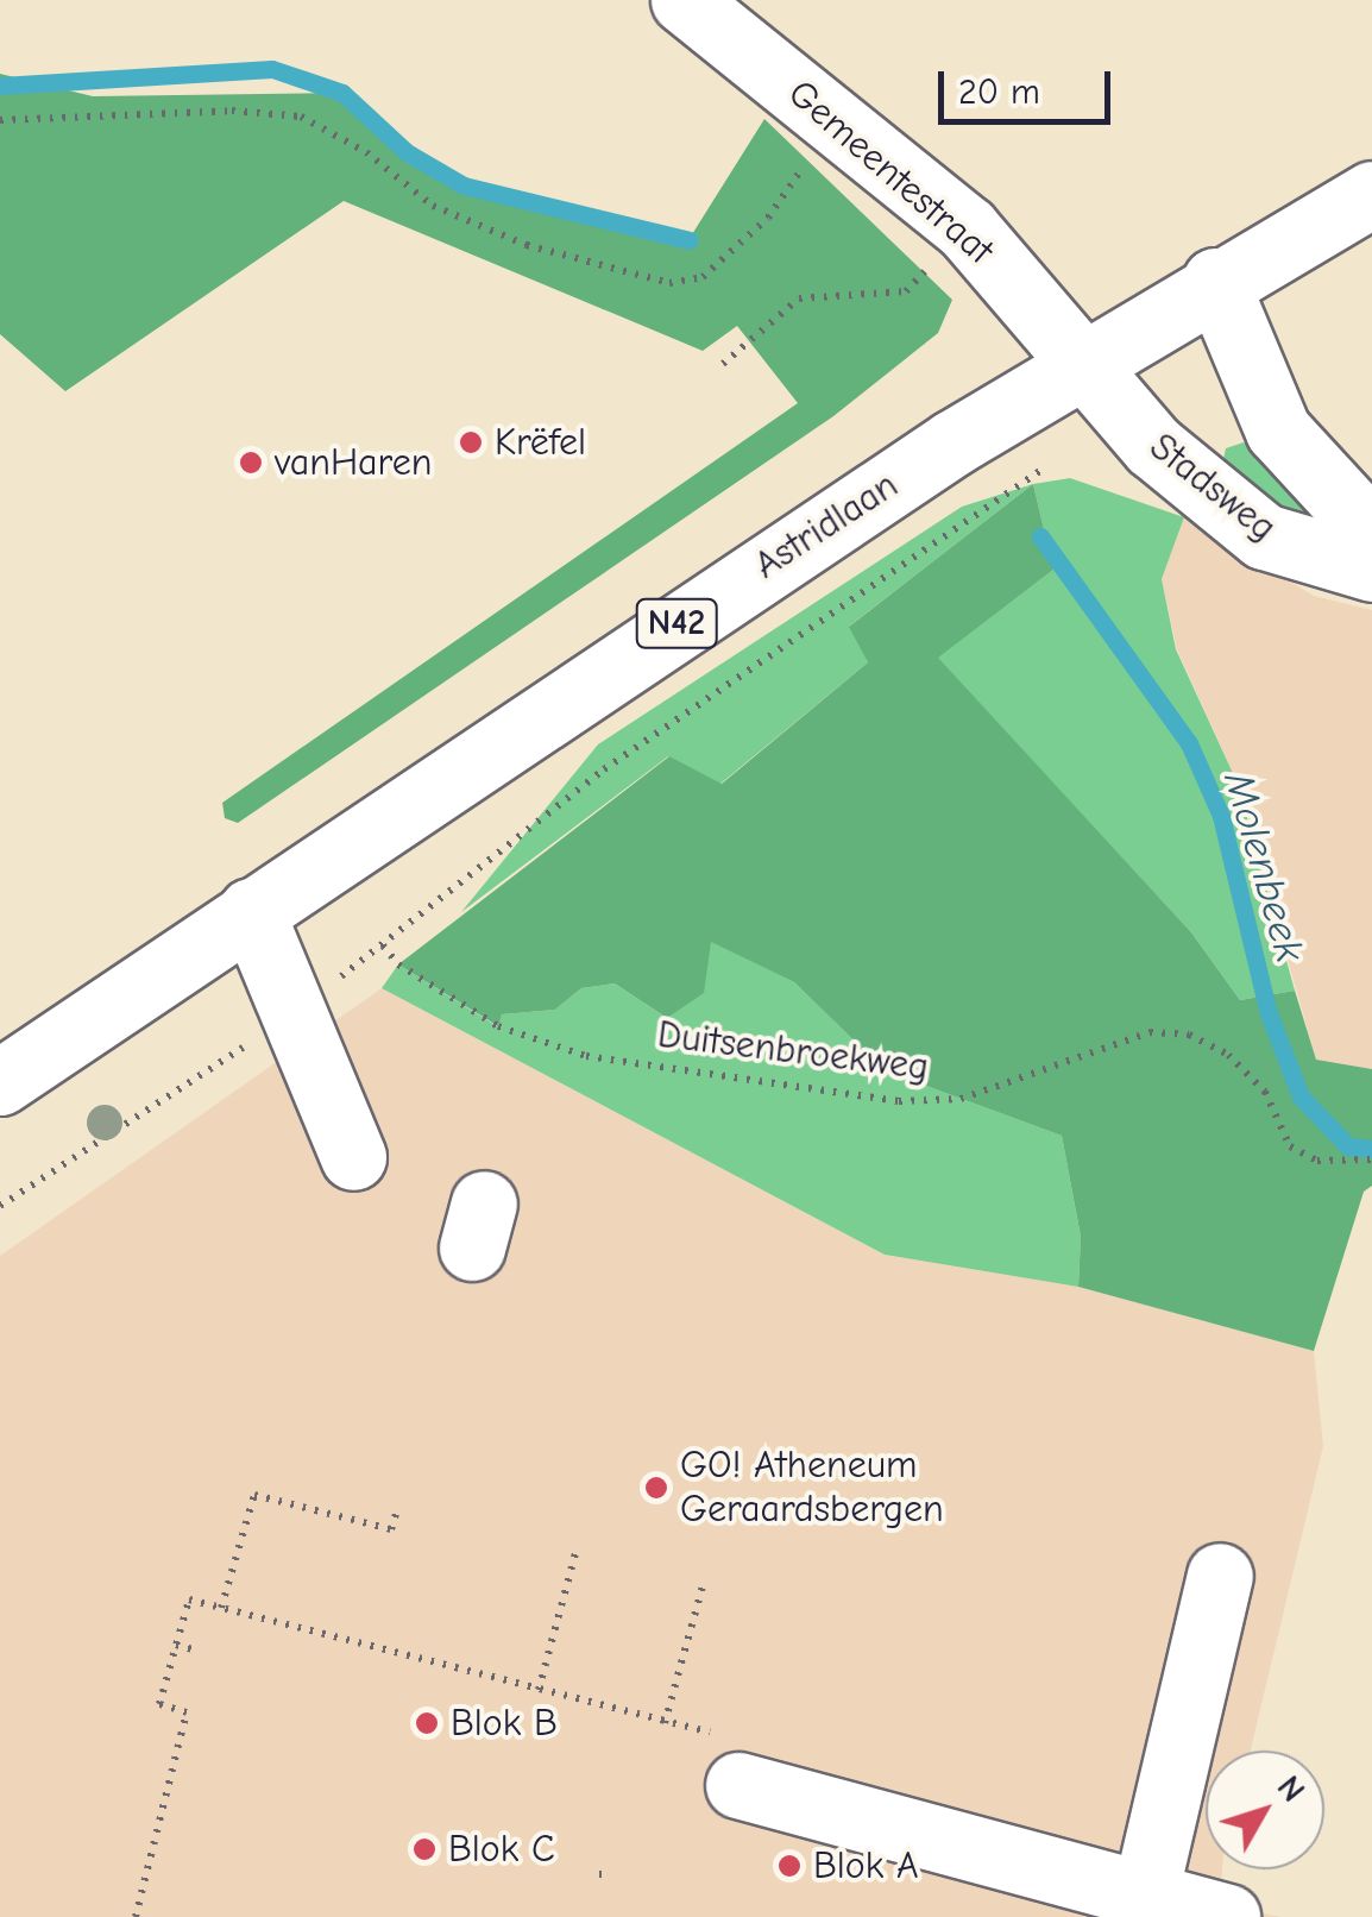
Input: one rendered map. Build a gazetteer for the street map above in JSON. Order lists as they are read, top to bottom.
{
  "streets": {
    "main road": [
      "Gemeentestraat",
      "Stadsweg",
      "Astridlaan",
      "N42"
    ],
    "path": ["Duitsenbroekweg"]
  },
  "crossings": [
    ["Gemeentestraat", "Stadsweg"],
    ["Gemeentestraat", "Astridlaan"],
    ["Stadsweg", "Astridlaan"]
  ],
  "water": ["Molenbeek"],
  "places": [
    "Krëfel",
    "vanHaren",
    "GO! Atheneum Geraardsbergen",
    "Blok B",
    "Blok C",
    "Blok A"
  ],
  "scale_bar": "20 m",
  "north": "top right"
}
